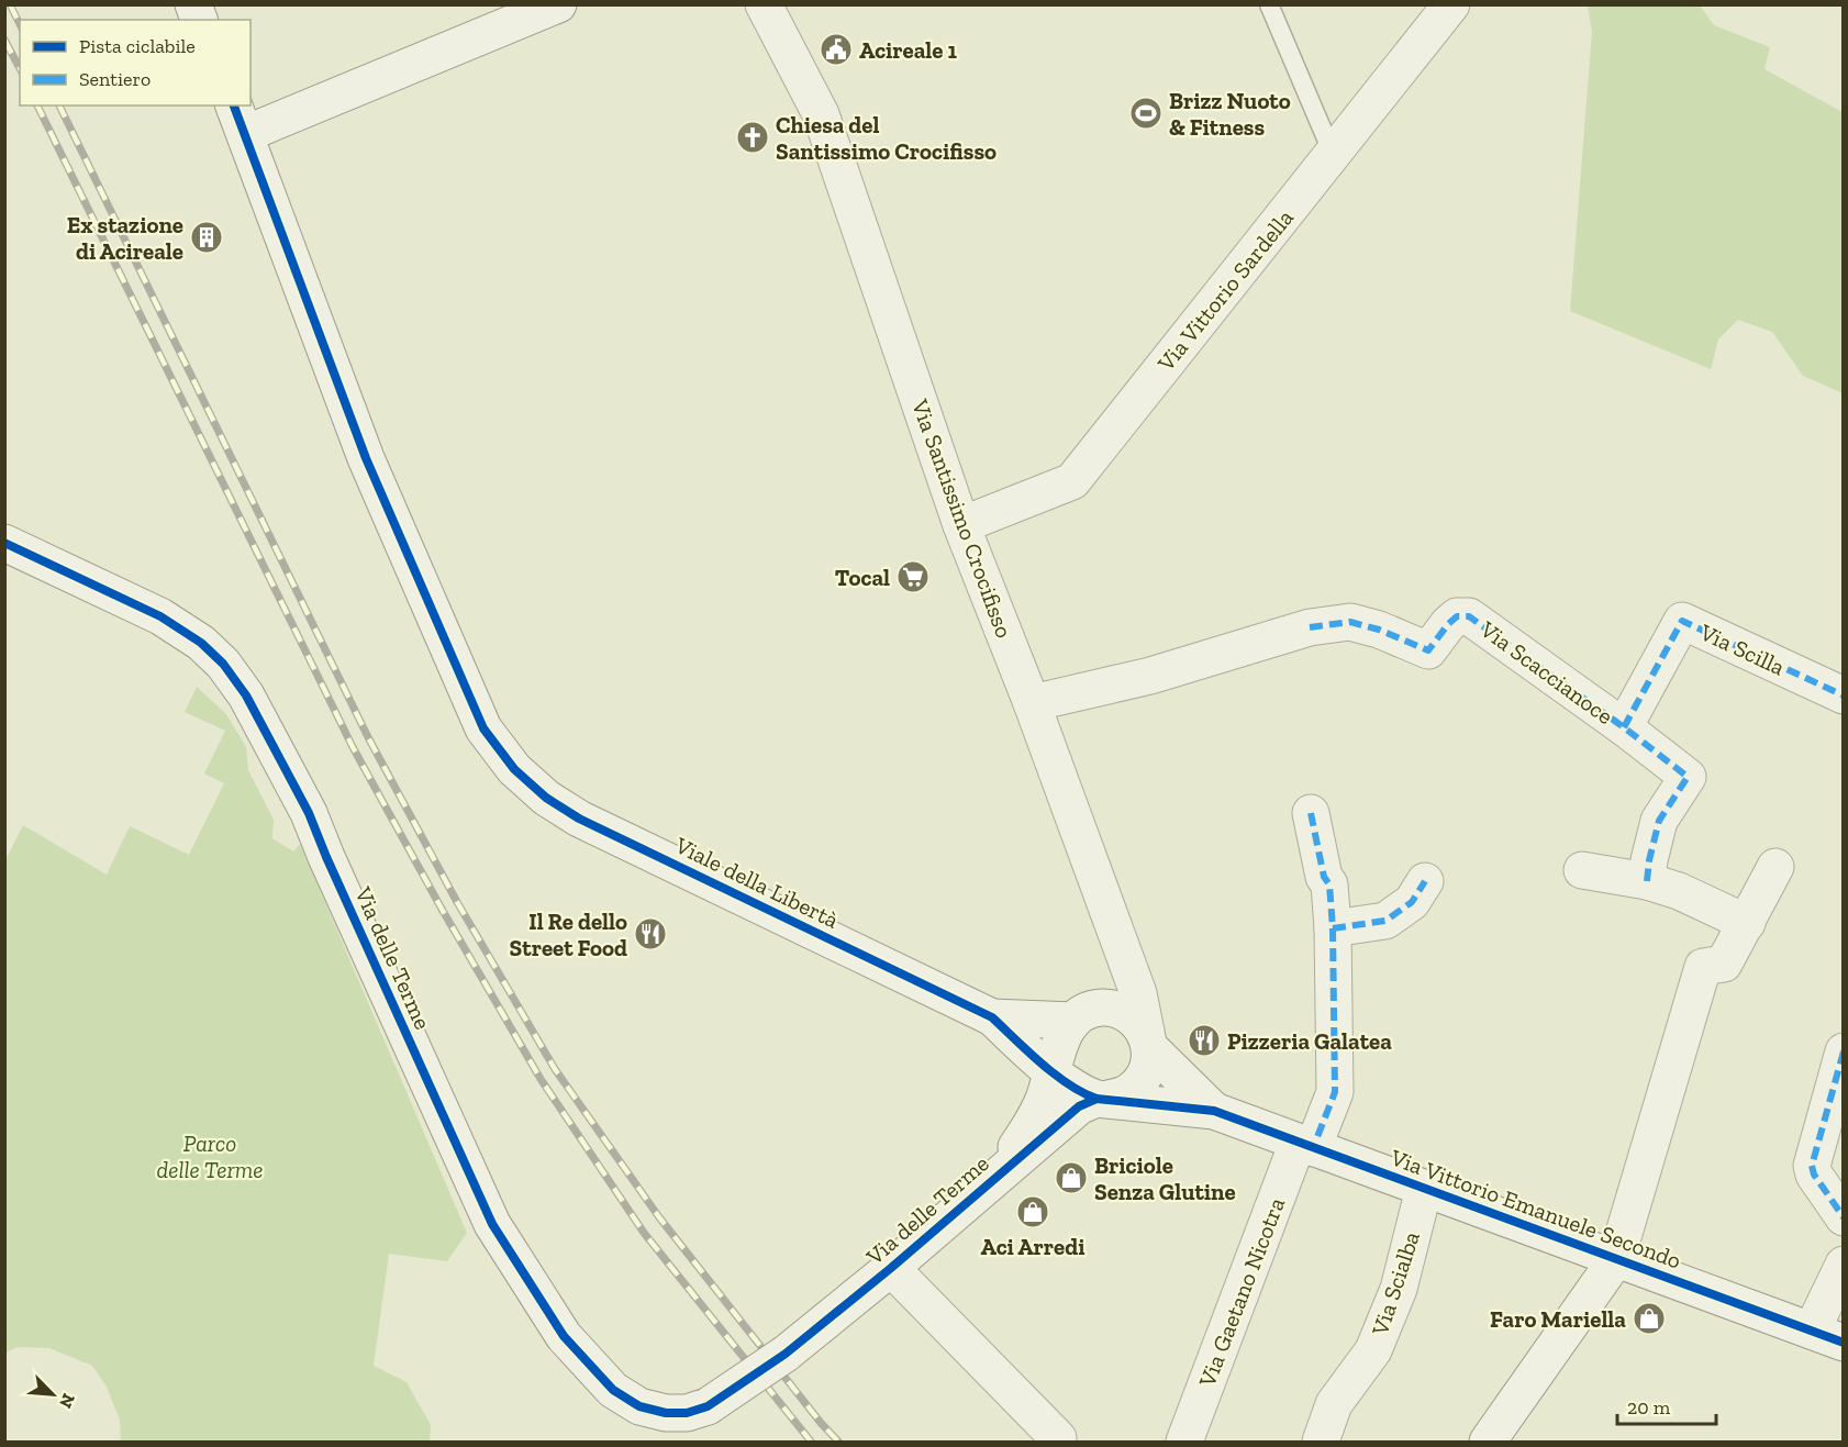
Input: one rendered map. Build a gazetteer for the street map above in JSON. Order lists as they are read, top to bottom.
{
  "streets": {
    "street": [
      "Via Vittorio Sardella",
      "Via Santissimo Crocifisso",
      "Via Scilla",
      "Via Scaccianoce",
      "Viale della Libertà",
      "Via delle Terme",
      "Via Vittorio Emanuele Secondo",
      "Via Scialba",
      "Via Gaetano Nicotra"
    ]
  },
  "crossings": [
    ["Via Vittorio Sardella", "Via Santissimo Crocifisso"],
    ["Via Santissimo Crocifisso", "Via Scaccianoce"],
    ["Via Scilla", "Via Scaccianoce"],
    ["Via Vittorio Emanuele Secondo", "Via Scialba"],
    ["Via Vittorio Emanuele Secondo", "Via Gaetano Nicotra"]
  ],
  "parks": ["Parco delle Terme"],
  "places": {
    "public building": ["Acireale 1"],
    "sports": ["Brizz Nuoto & Fitness"],
    "church": ["Chiesa del Santissimo Crocifisso"],
    "building": ["Ex stazione di Acireale"],
    "supermarket": ["Tocal"],
    "restaurant": ["Il Re dello Street Food", "Pizzeria Galatea"],
    "shop": ["Briciole Senza Glutine", "Aci Arredi", "Faro Mariella"]
  },
  "legend": ["Pista ciclabile", "Sentiero"],
  "scale_bar": "20 m",
  "north": "bottom right"
}
